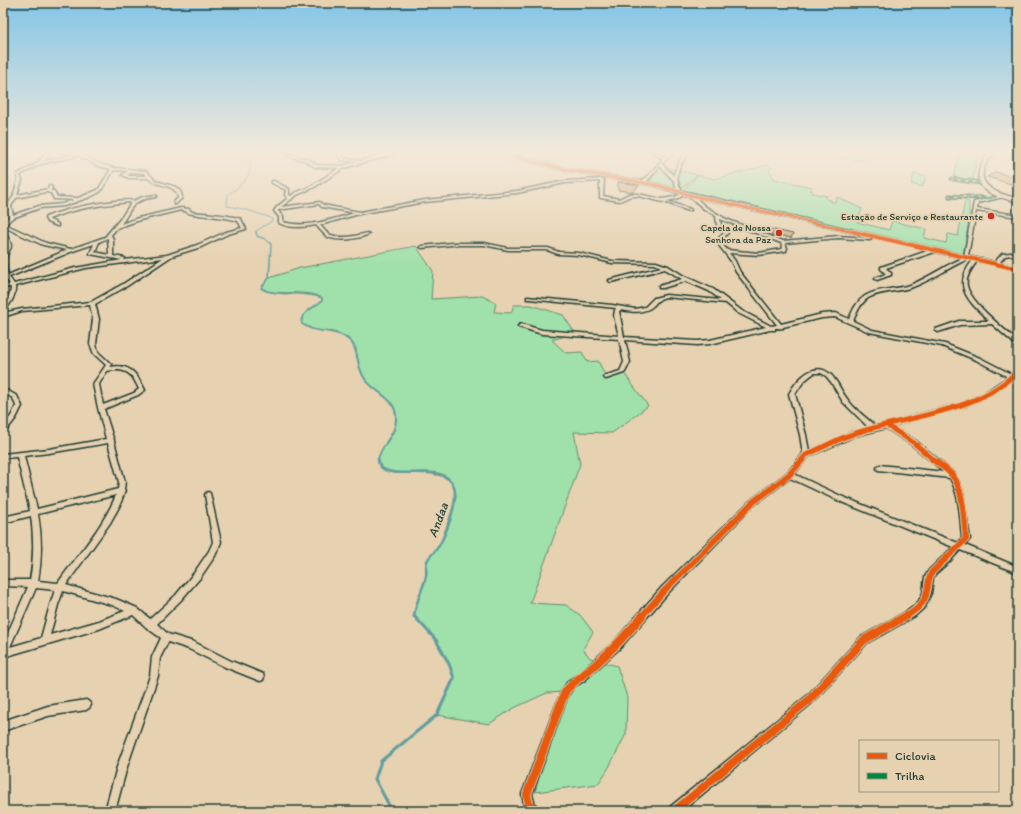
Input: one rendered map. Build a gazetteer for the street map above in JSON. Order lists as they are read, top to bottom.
{
  "water": ["Andaa"],
  "places": ["Estação de Serviço e Restaurante", "Capela de Nossa Senhora da Paz"],
  "legend": ["Ciclovia", "Trilha"]
}
